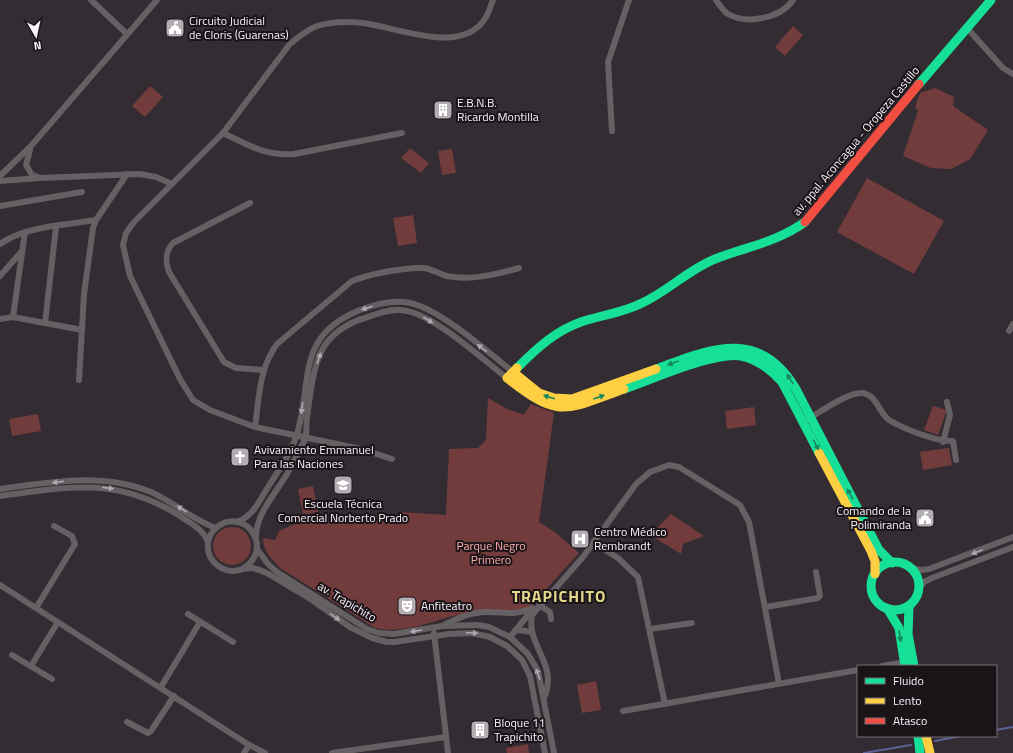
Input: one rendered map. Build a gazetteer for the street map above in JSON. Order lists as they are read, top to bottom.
{
  "streets": {
    "street": ["av. ppal. Aconcagua - Oropeza Castillo", "av. Trapichito"]
  },
  "districts": ["TRAPICHITO"],
  "parks": ["Parque Negro Primero"],
  "places": {
    "public building": ["Circuito Judicial de Cloris (Guarenas)", "Comando de la Polimiranda"],
    "building": ["E.B.N.B. Ricardo Montilla", "Bloque 11 Trapichito"],
    "church": ["Avivamiento Emmanuel Para las Naciones"],
    "school or university": ["Escuela Técnica Comercial Norberto Prado"],
    "hospital": ["Centro Médico Rembrandt"],
    "theatre": ["Anfiteatro"]
  },
  "legend": ["Fluido", "Lento", "Atasco"],
  "north": "bottom"
}
